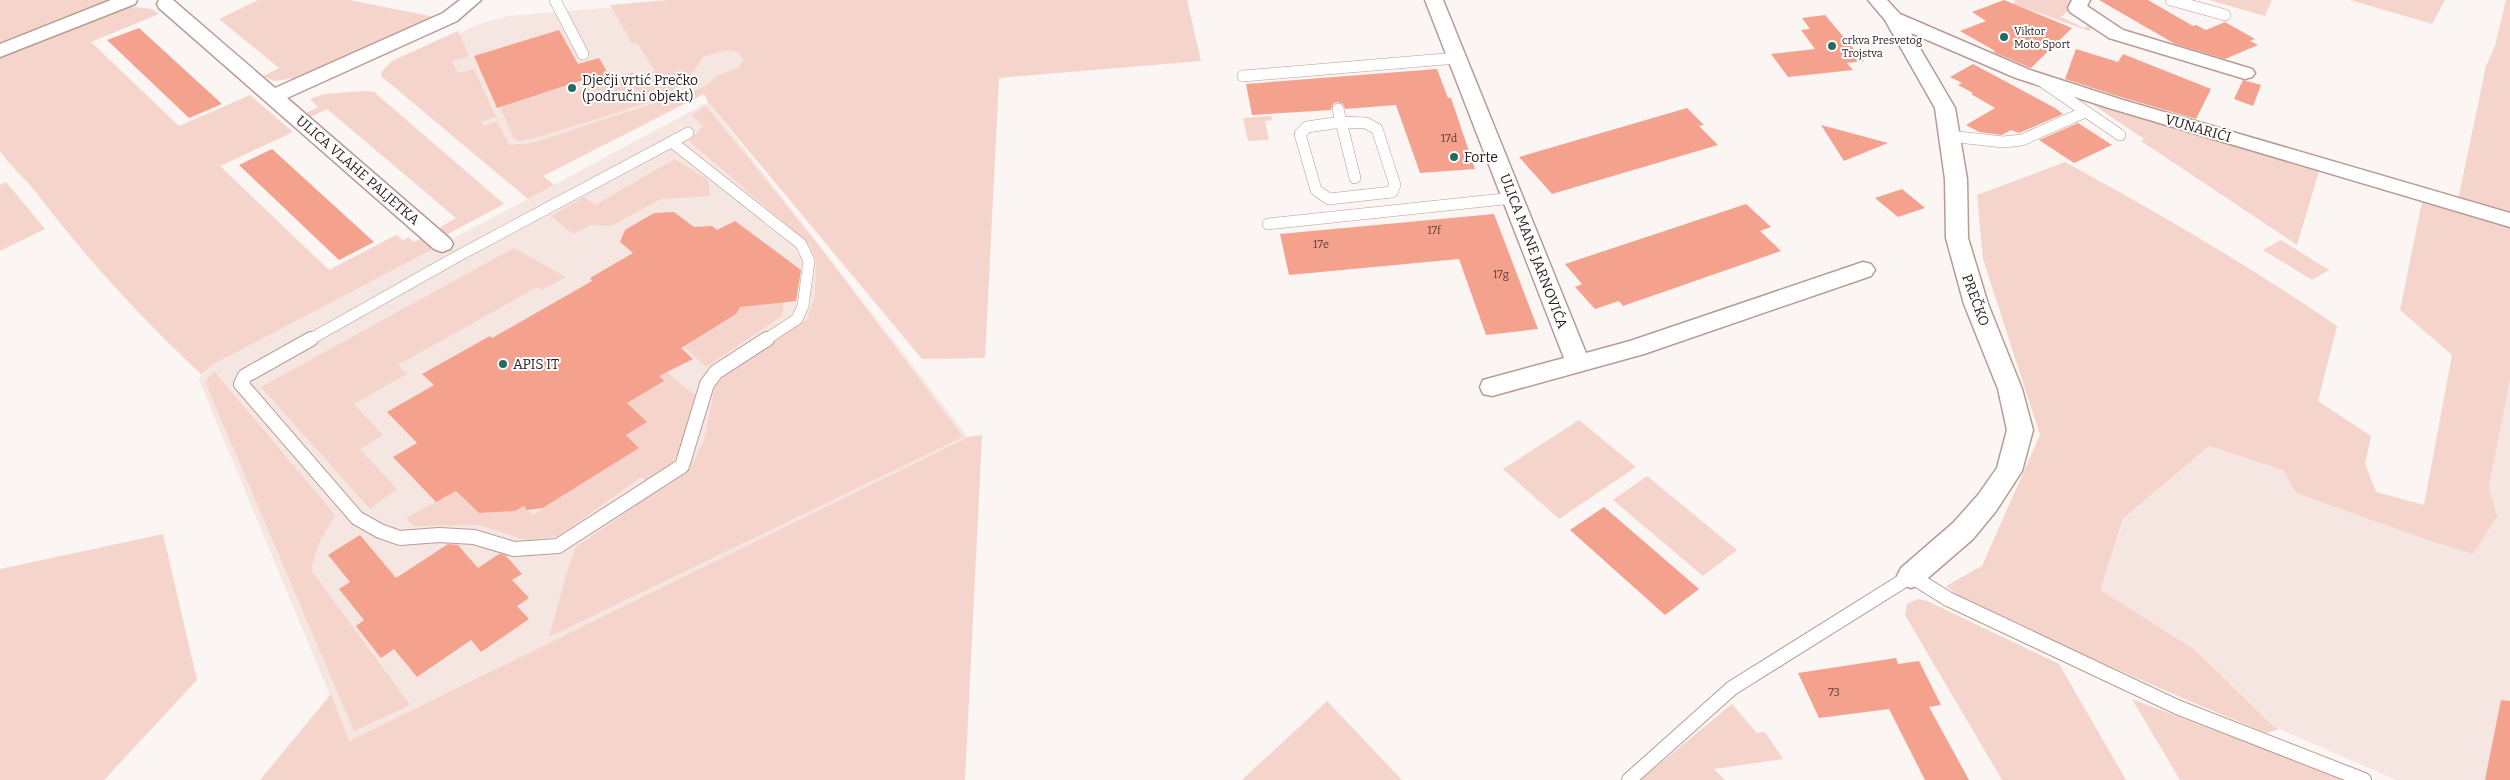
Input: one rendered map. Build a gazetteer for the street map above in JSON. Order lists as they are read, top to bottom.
{
  "streets": {
    "street": [
      "VUNARIĆI",
      "ULICA VLAHE PALJETKA",
      "ULICA MANE JARNOVIĆA",
      "PREČKO"
    ]
  },
  "crossings": [
    ["VUNARIĆI", "PREČKO"]
  ],
  "places": [
    "Viktor Moto Sport",
    "crkva Presvetog Trojstva",
    "Dječji vrtić Prečko (područni objekt)",
    "Forte",
    "APIS IT"
  ],
  "house_numbers": [
    "17d",
    "17f",
    "17e",
    "17g",
    "73"
  ]
}
